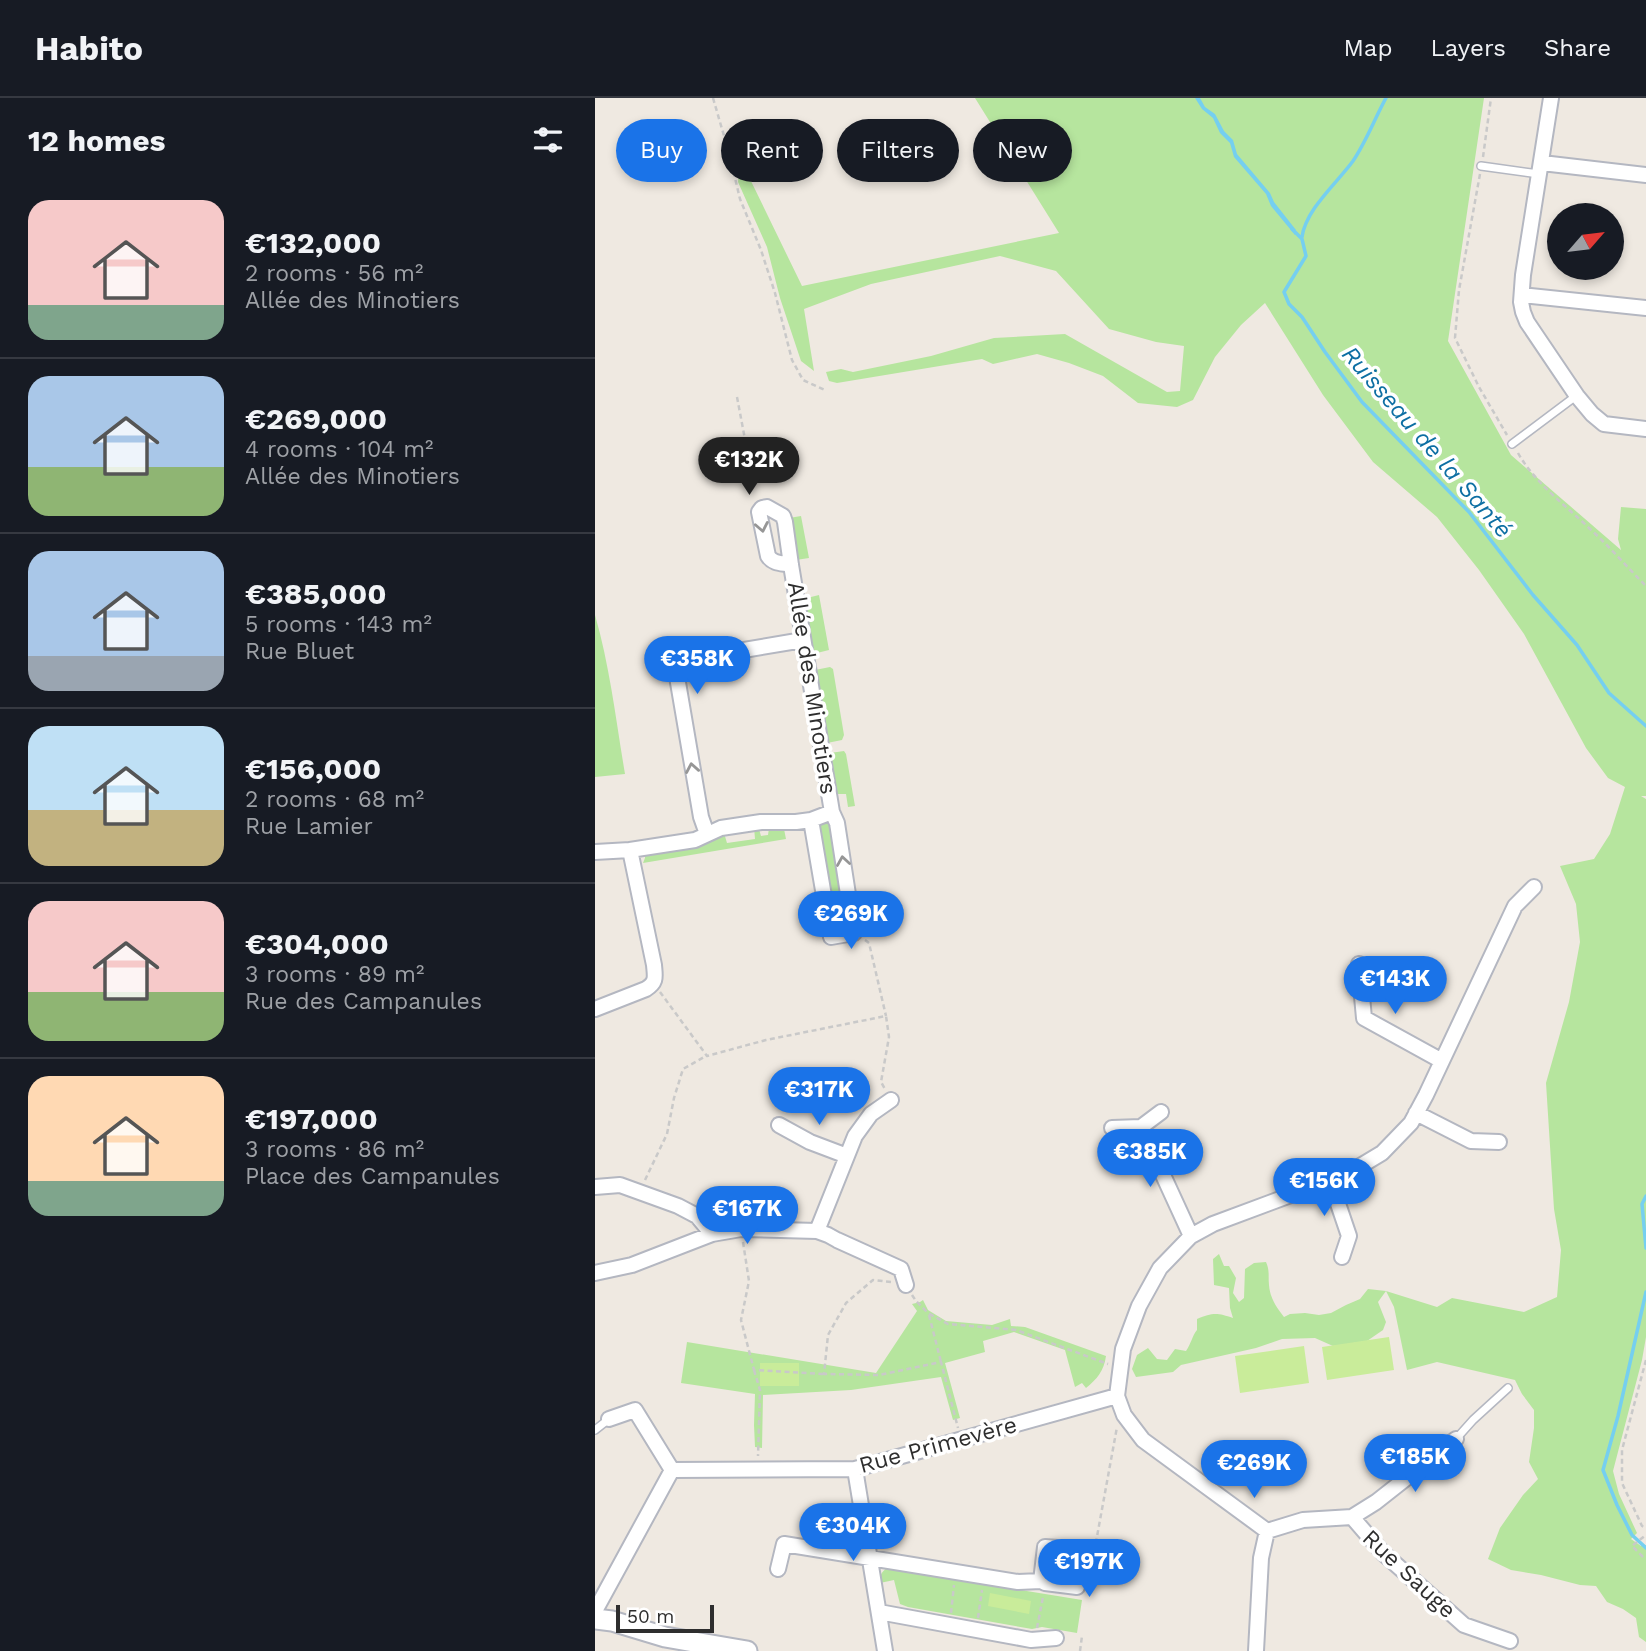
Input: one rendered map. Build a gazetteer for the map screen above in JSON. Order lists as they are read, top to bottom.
{
  "streets": {
    "street": ["Allée des Minotiers", "Rue Primevère", "Rue Sauge"]
  },
  "water": ["Ruisseau de la Santé"],
  "scale_bar": "50 m",
  "north": "top right",
  "page": {
    "header": "Habito",
    "nav": ["Map", "Layers", "Share"],
    "heading": "12 homes",
    "chip": [
      "Buy",
      "Rent",
      "Filters",
      "New"
    ],
    "list": [
      {
        "name": "€132,000",
        "note": "2 rooms · 56 m² · Allée des Minotiers"
      },
      {
        "name": "€269,000",
        "note": "4 rooms · 104 m² · Allée des Minotiers"
      },
      {
        "name": "€385,000",
        "note": "5 rooms · 143 m² · Rue Bluet"
      },
      {
        "name": "€156,000",
        "note": "2 rooms · 68 m² · Rue Lamier"
      },
      {
        "name": "€304,000",
        "note": "3 rooms · 89 m² · Rue des Campanules"
      },
      {
        "name": "€197,000",
        "note": "3 rooms · 86 m² · Place des Campanules"
      }
    ],
    "price": [
      "€132K",
      "€358K",
      "€269K",
      "€143K",
      "€317K",
      "€385K",
      "€156K",
      "€167K",
      "€185K",
      "€269K",
      "€304K",
      "€197K"
    ],
    "scale": "50 m"
  }
}
